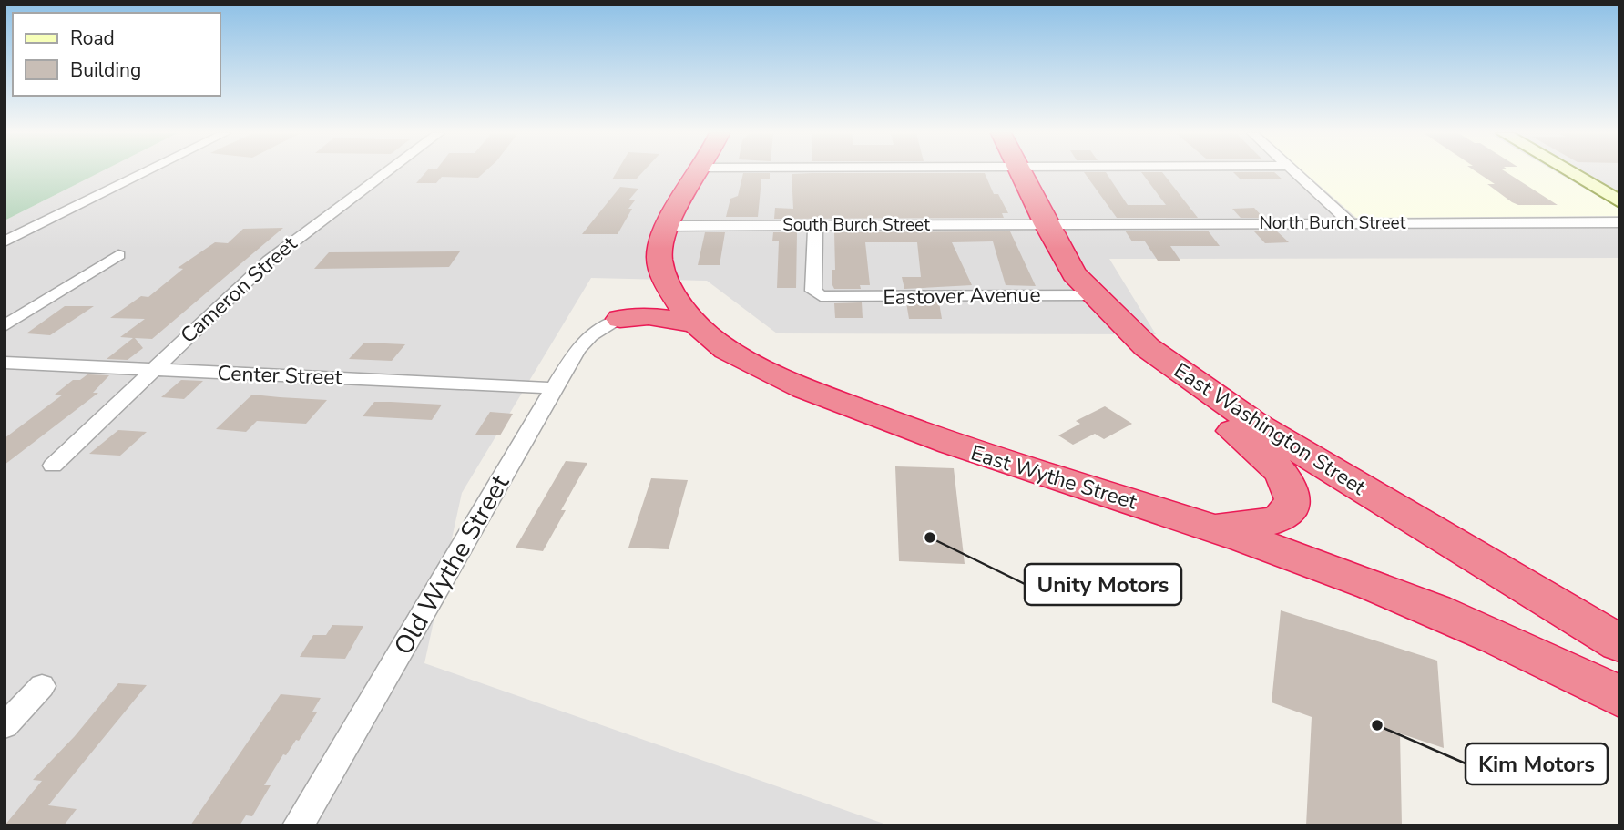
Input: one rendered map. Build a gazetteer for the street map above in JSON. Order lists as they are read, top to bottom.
{
  "streets": {
    "highway": ["East Washington Street", "East Wythe Street"],
    "street": [
      "North Burch Street",
      "South Burch Street",
      "Cameron Street",
      "Eastover Avenue",
      "Center Street",
      "Old Wythe Street"
    ]
  },
  "crossings": [
    ["North Burch Street", "South Burch Street"],
    ["North Burch Street", "East Washington Street"],
    ["South Burch Street", "Eastover Avenue"],
    ["South Burch Street", "East Washington Street"],
    ["South Burch Street", "East Wythe Street"],
    ["Cameron Street", "Center Street"],
    ["Eastover Avenue", "East Washington Street"],
    ["Center Street", "Old Wythe Street"]
  ],
  "places": ["Unity Motors", "Kim Motors"],
  "legend": ["Road", "Building"]
}
